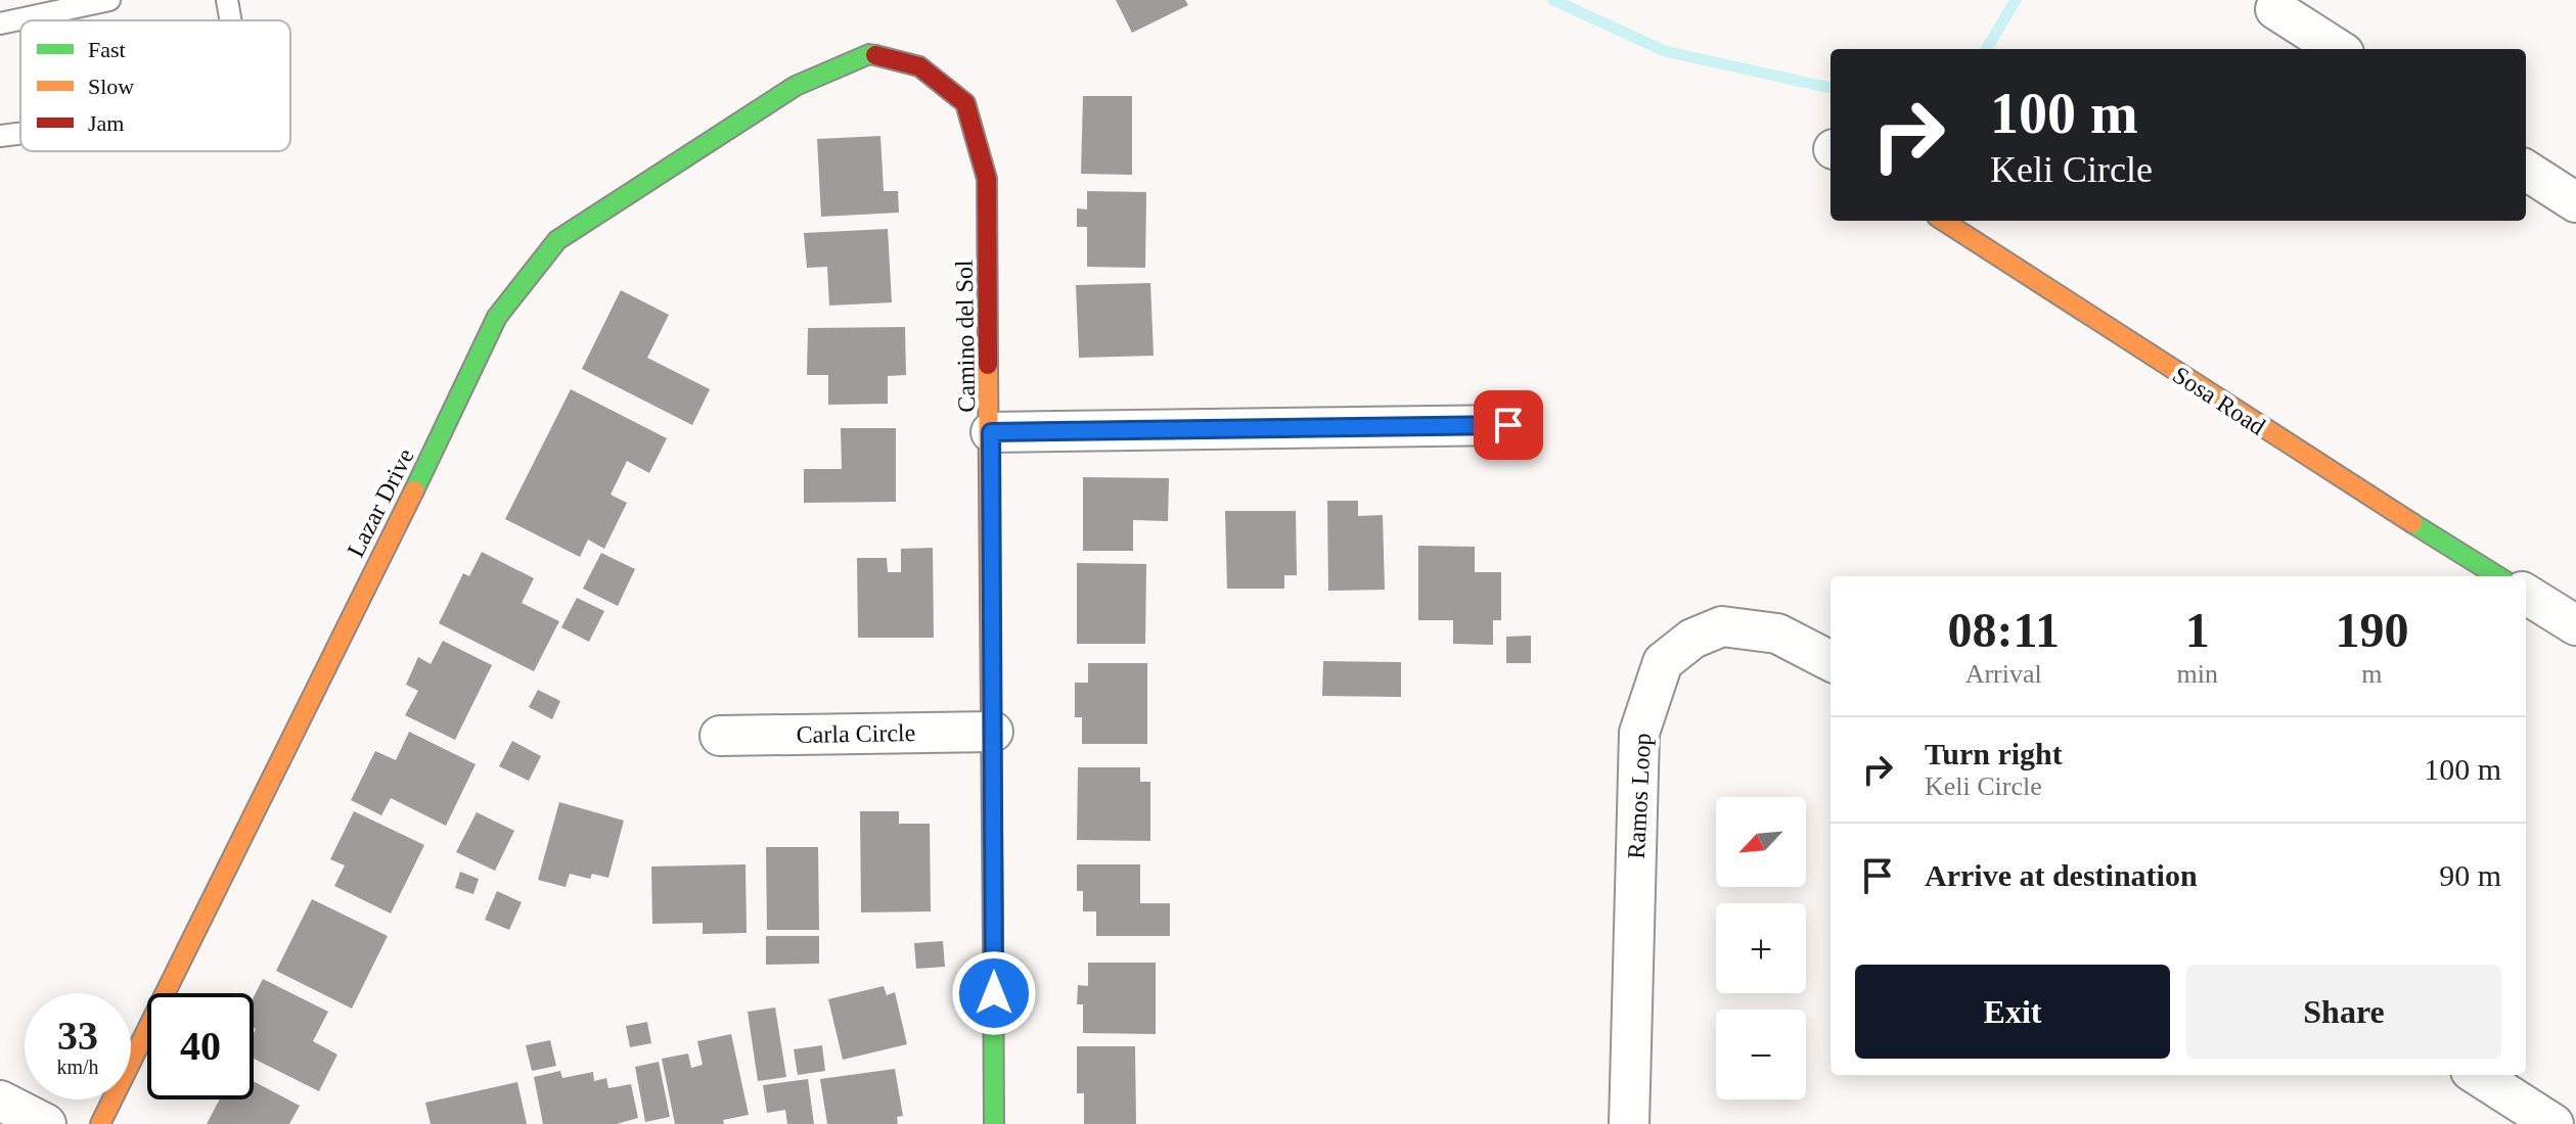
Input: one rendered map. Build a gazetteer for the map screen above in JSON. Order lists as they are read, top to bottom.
{
  "streets": {
    "street": [
      "Camino del Sol",
      "Sosa Road",
      "Lazar Drive",
      "Carla Circle",
      "Ramos Loop"
    ]
  },
  "crossings": [
    ["Camino del Sol", "Lazar Drive"],
    ["Camino del Sol", "Carla Circle"]
  ],
  "legend": ["Fast", "Slow", "Jam"],
  "north": "bottom left",
  "page": {
    "turn": ["100 m", "Keli Circle"],
    "eta": [
      "08:11",
      "Arrival",
      "1",
      "min",
      "190",
      "m"
    ],
    "list": [
      {
        "name": "Turn right",
        "note": "Keli Circle",
        "value": "100 m"
      },
      {
        "name": "Arrive at destination",
        "value": "90 m"
      }
    ],
    "map_buttons": ["+", "−"],
    "buttons": ["Exit", "Share"],
    "speed": "33 km/h",
    "limit": "40"
  }
}
